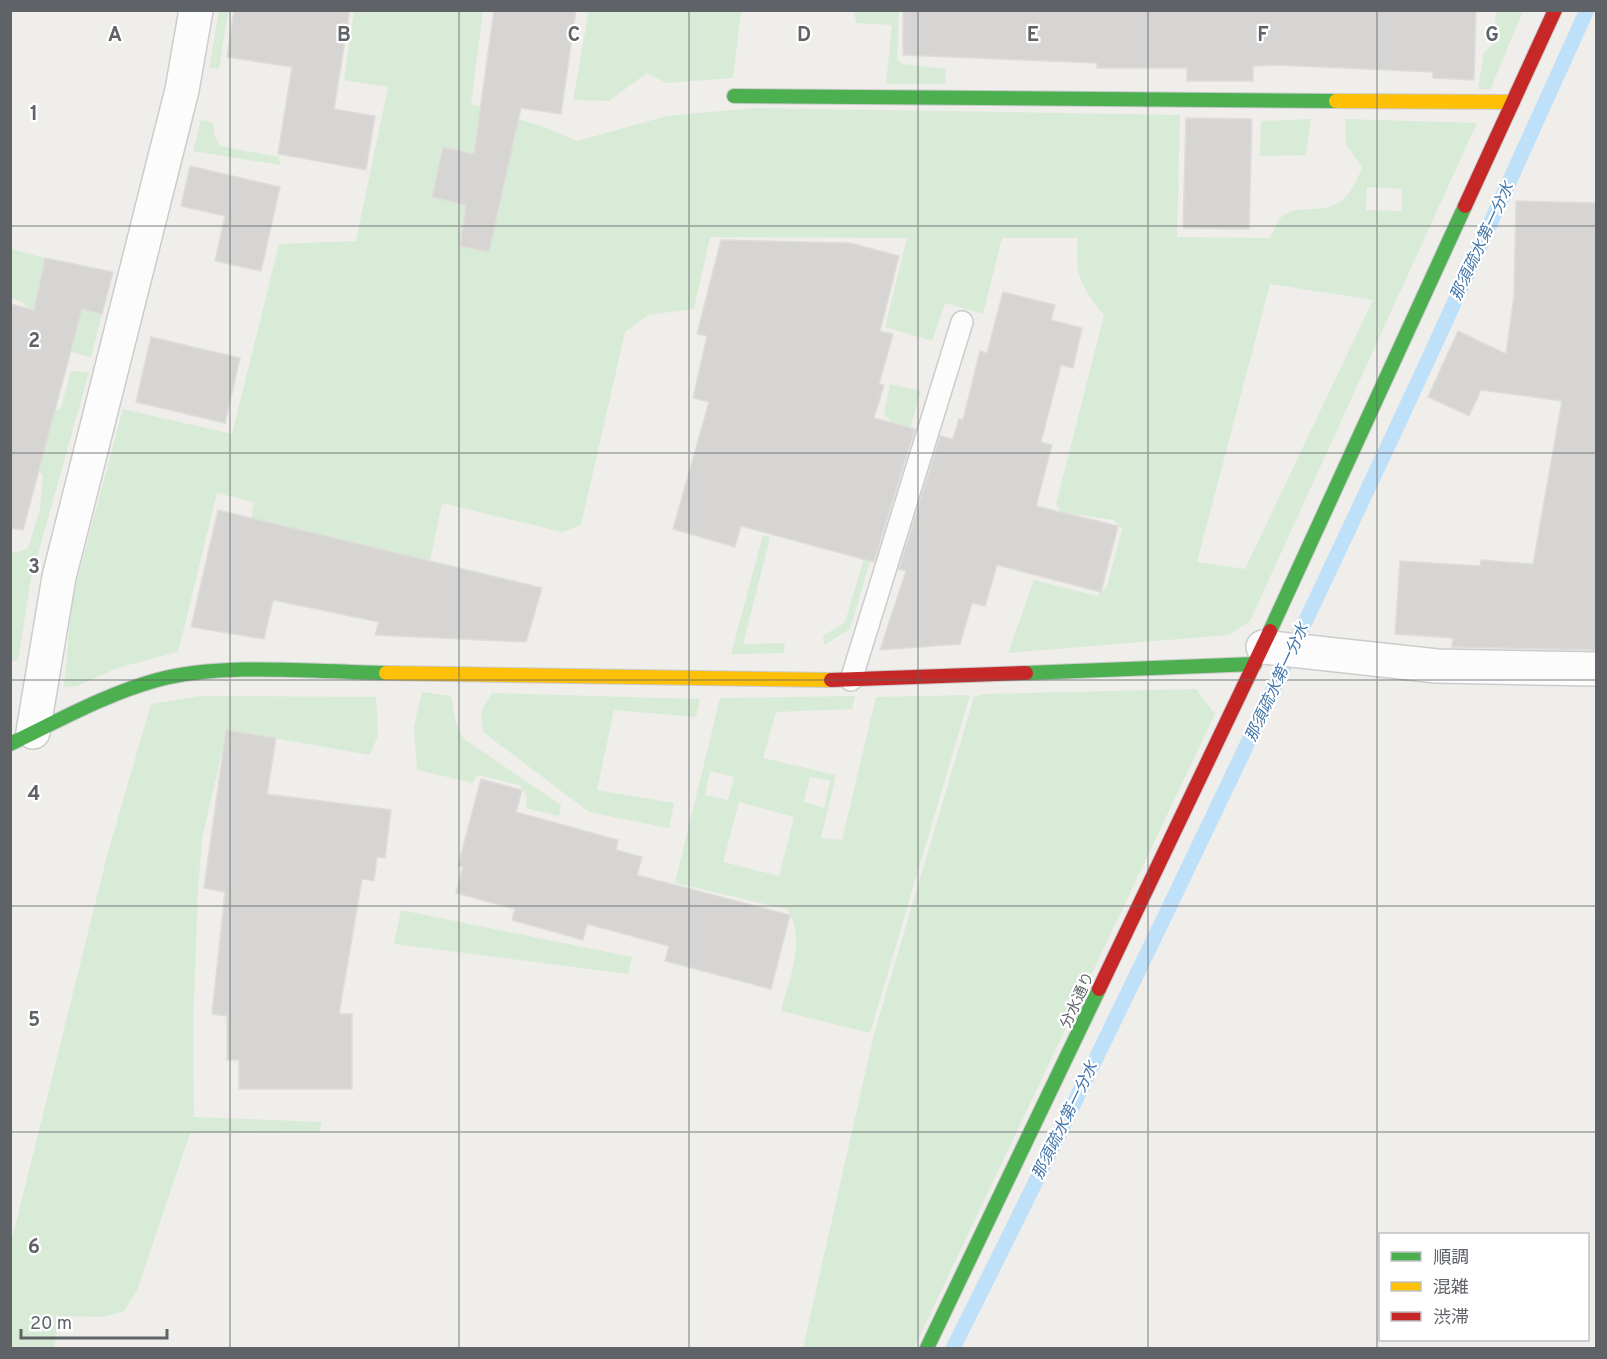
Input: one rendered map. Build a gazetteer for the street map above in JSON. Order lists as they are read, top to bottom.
{
  "streets": {
    "street": ["分水通り"]
  },
  "water": ["那須疏水第一分水"],
  "legend": ["順調", "混雑", "渋滞"],
  "scale_bar": "20 m",
  "grid": {
    "columns": [
      "A",
      "B",
      "C",
      "D",
      "E",
      "F",
      "G"
    ],
    "rows": [
      "1",
      "2",
      "3",
      "4",
      "5",
      "6"
    ]
  }
}
